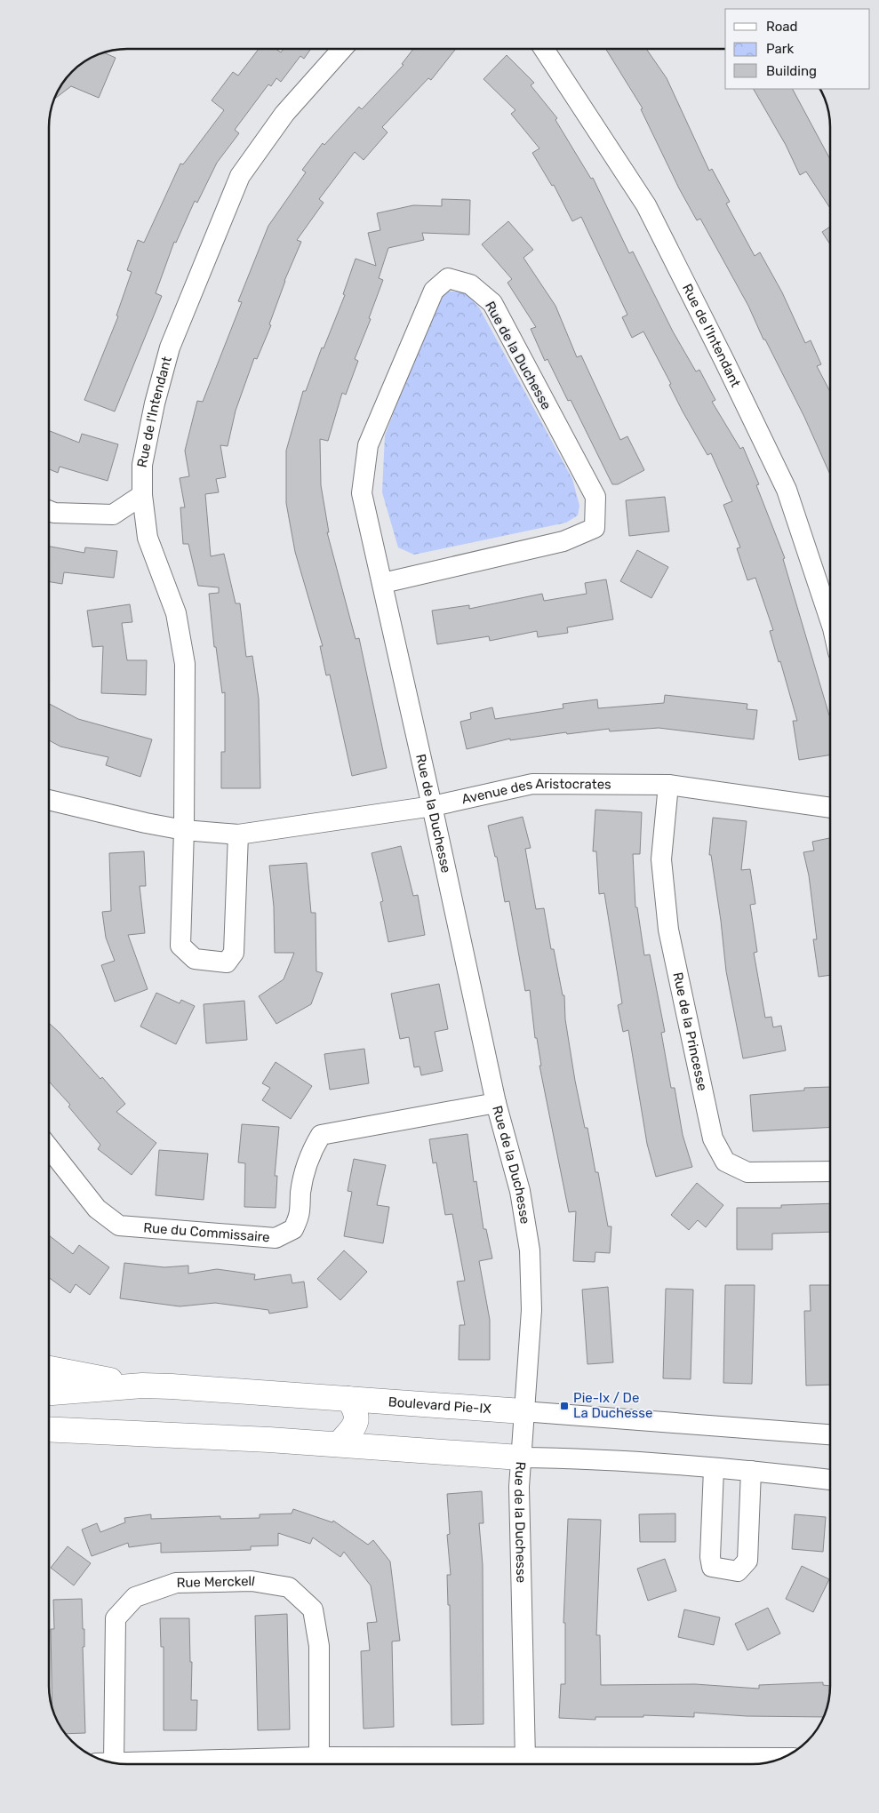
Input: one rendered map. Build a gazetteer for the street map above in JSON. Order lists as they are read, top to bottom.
{
  "streets": {
    "highway": ["Boulevard Pie-IX"],
    "street": [
      "Rue de l'Intendant",
      "Rue de la Duchesse",
      "Avenue des Aristocrates",
      "Rue de la Princesse",
      "Rue du Commissaire",
      "Rue Merckell"
    ]
  },
  "crossings": [
    ["Rue de l'Intendant", "Avenue des Aristocrates"],
    ["Rue de la Duchesse", "Avenue des Aristocrates"],
    ["Rue de la Duchesse", "Rue du Commissaire"],
    ["Rue de la Duchesse", "Boulevard Pie-IX"],
    ["Avenue des Aristocrates", "Rue de la Princesse"]
  ],
  "places": {
    "transit": ["Pie-Ix / De La Duchesse"]
  },
  "legend": ["Road", "Park", "Building"]
}
